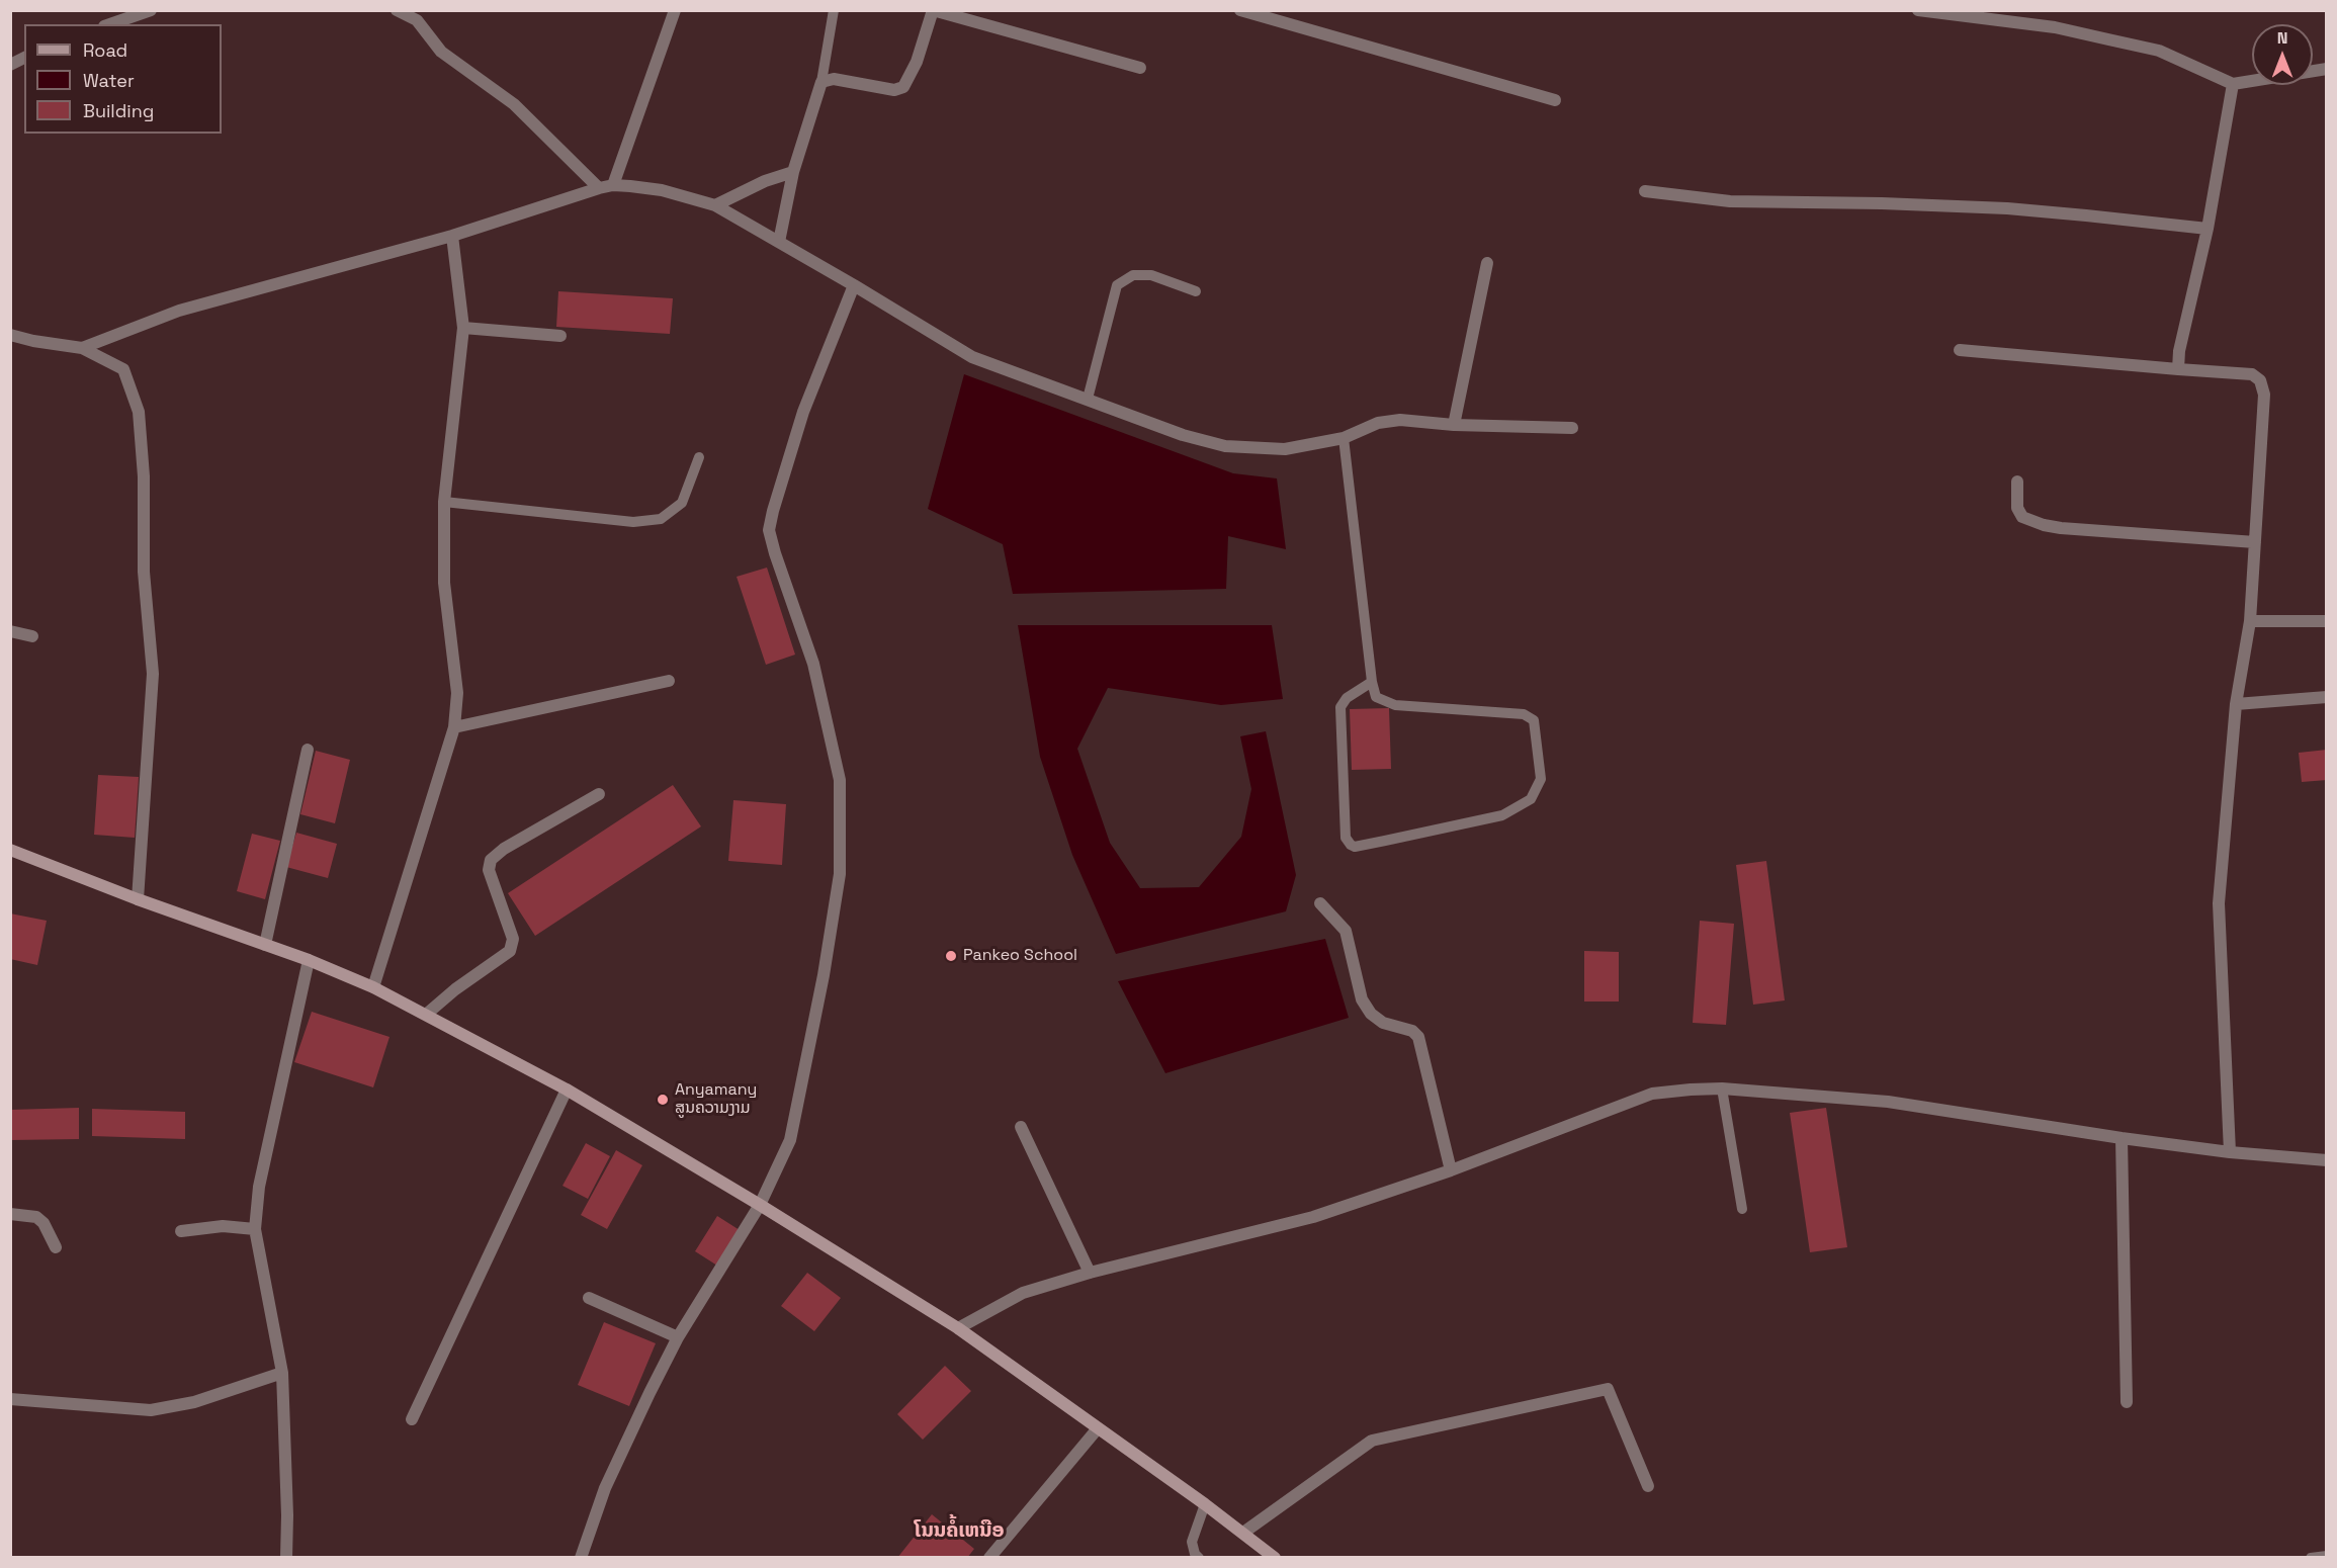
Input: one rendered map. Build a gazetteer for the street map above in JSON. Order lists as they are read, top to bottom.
{
  "districts": ["ໂນນຄໍ້ເຫນືອ"],
  "places": ["Pankeo School", "Anyamany ສູນຄວາມງາມ"],
  "legend": ["Road", "Water", "Building"],
  "north": "top"
}
